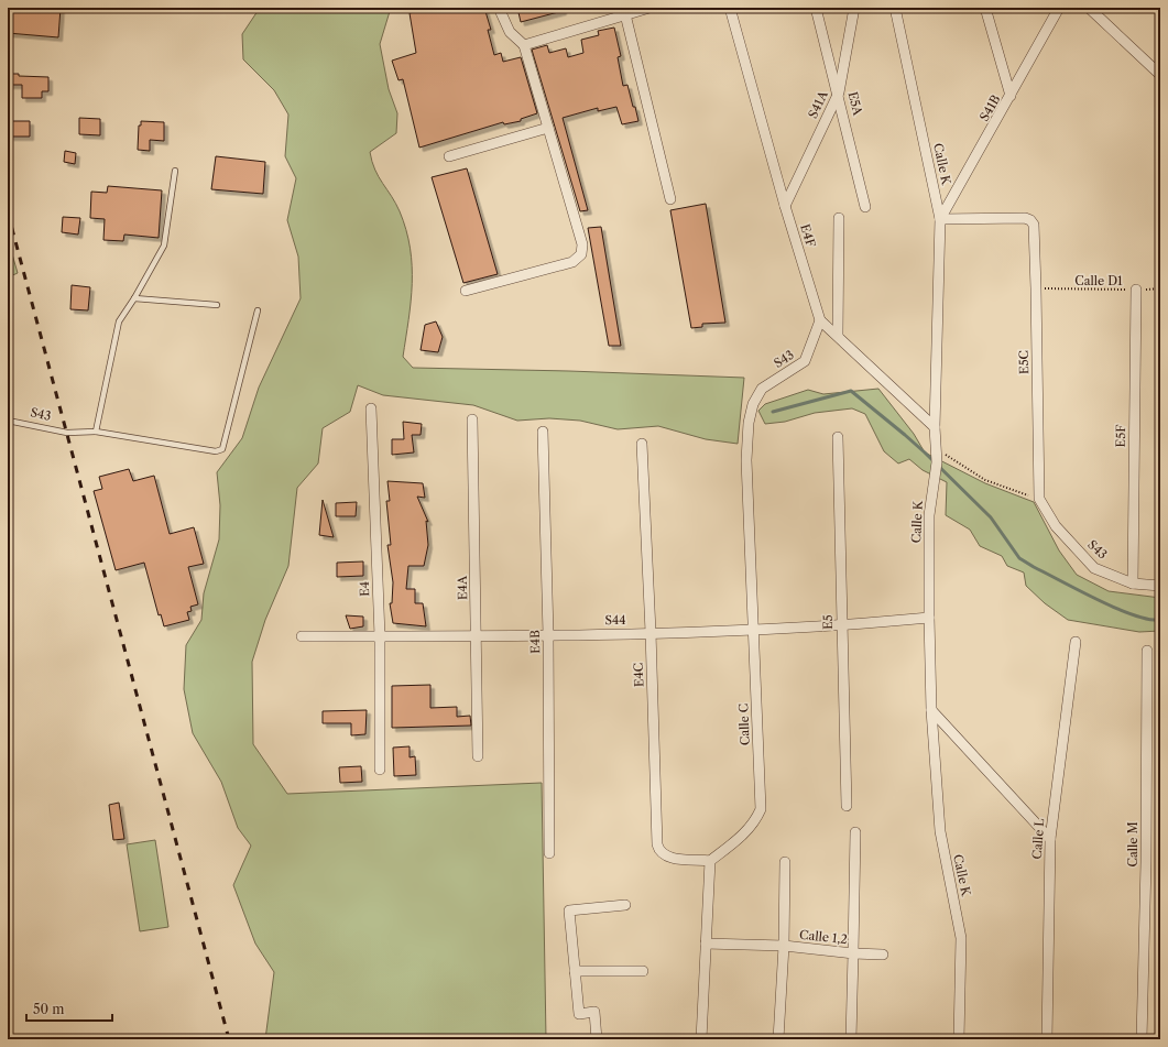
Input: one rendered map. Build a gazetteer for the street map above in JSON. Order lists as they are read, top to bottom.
{
  "streets": {
    "street": [
      "E5A",
      "S41A",
      "S41B",
      "Calle K",
      "E4F",
      "S43",
      "E5C",
      "E5F",
      "E4A",
      "E4",
      "S44",
      "E5",
      "E4B",
      "E4C",
      "Calle C",
      "Calle L",
      "Calle M",
      "Calle 1,2"
    ],
    "path": ["Calle D1"]
  },
  "crossings": [
    ["E5A", "S41A"],
    ["S41A", "E4F"],
    ["S41B", "Calle K"],
    ["S41B", "E5C"],
    ["Calle K", "E5C"],
    ["Calle K", "S44"],
    ["E4F", "S43"],
    ["Calle D1", "E5C"],
    ["Calle D1", "E5F"],
    ["S43", "E5C"],
    ["S43", "E5F"],
    ["S43", "Calle C"],
    ["E4A", "S44"],
    ["E4", "S44"],
    ["S44", "E5"],
    ["S44", "E4B"],
    ["S44", "E4C"],
    ["S44", "Calle C"],
    ["E4C", "Calle C"]
  ],
  "scale_bar": "50 m"
}
